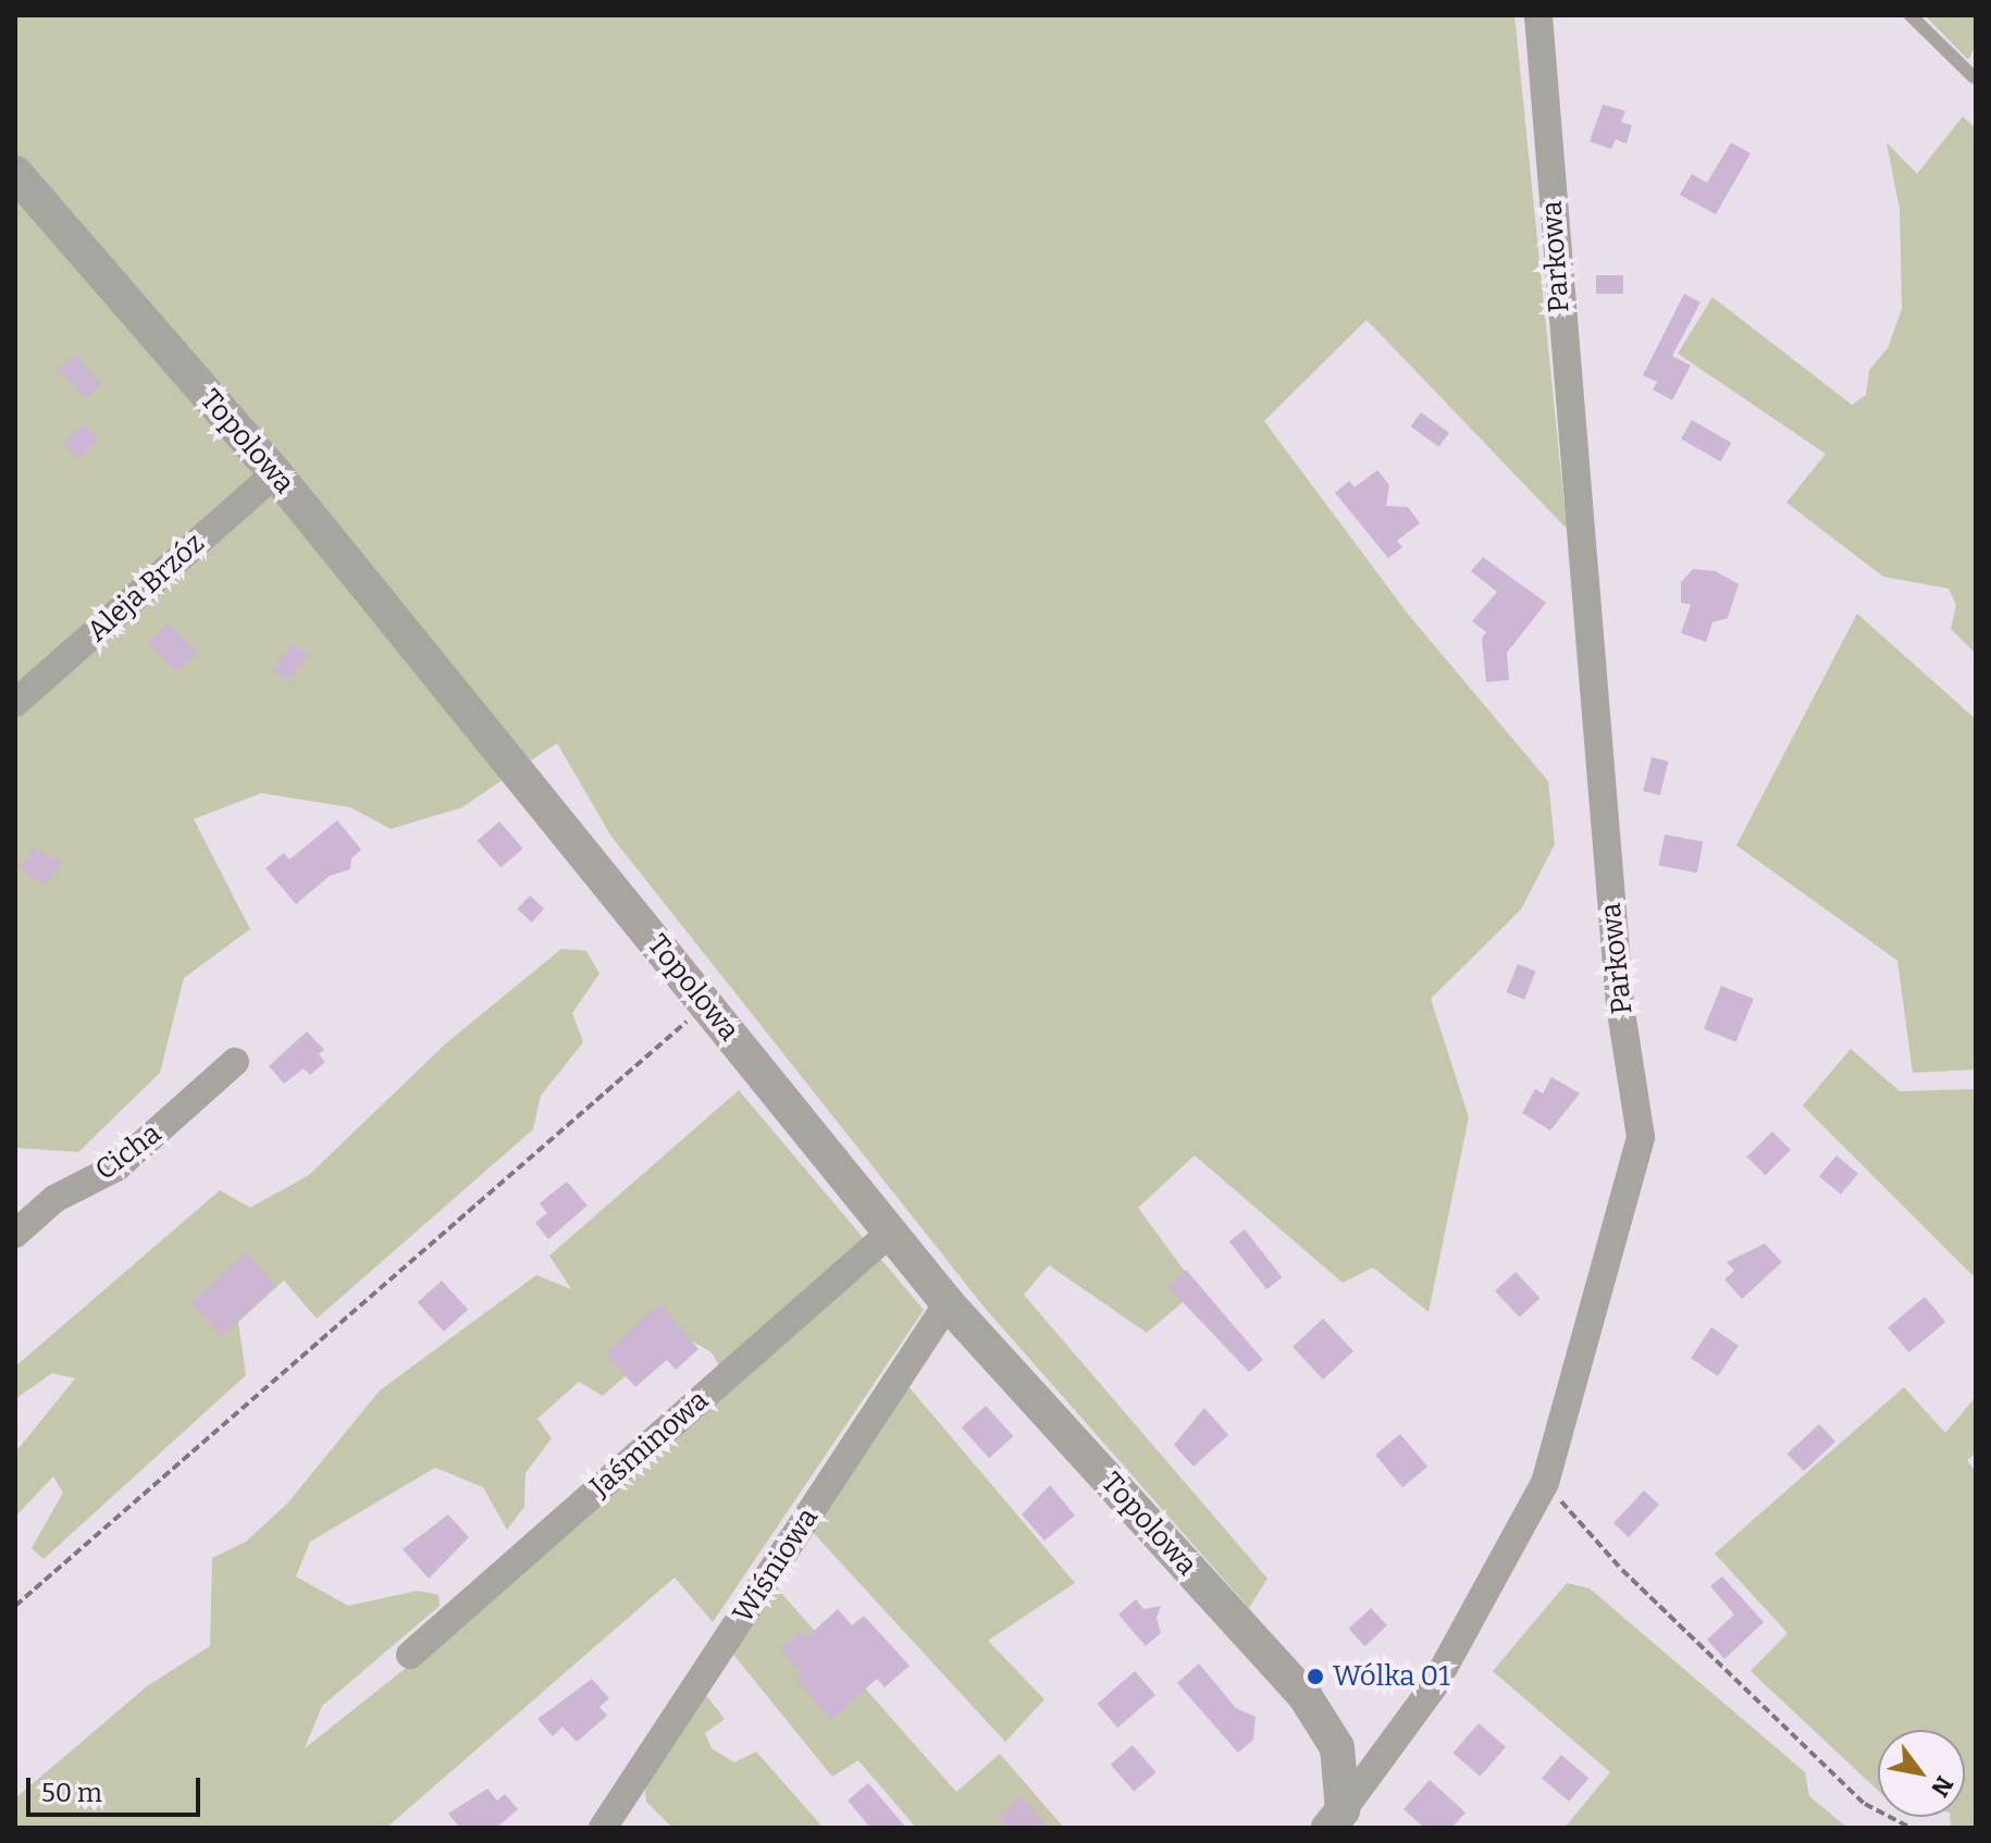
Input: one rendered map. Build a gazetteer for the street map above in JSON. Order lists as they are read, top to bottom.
{
  "streets": {
    "street": [
      "Parkowa",
      "Topolowa",
      "Aleja Brzóz",
      "Cicha",
      "Jaśminowa",
      "Wiśniowa"
    ]
  },
  "crossings": [
    ["Parkowa", "Topolowa"],
    ["Topolowa", "Aleja Brzóz"],
    ["Topolowa", "Jaśminowa"],
    ["Topolowa", "Wiśniowa"]
  ],
  "places": ["Wólka 01"],
  "scale_bar": "50 m",
  "north": "bottom right"
}
